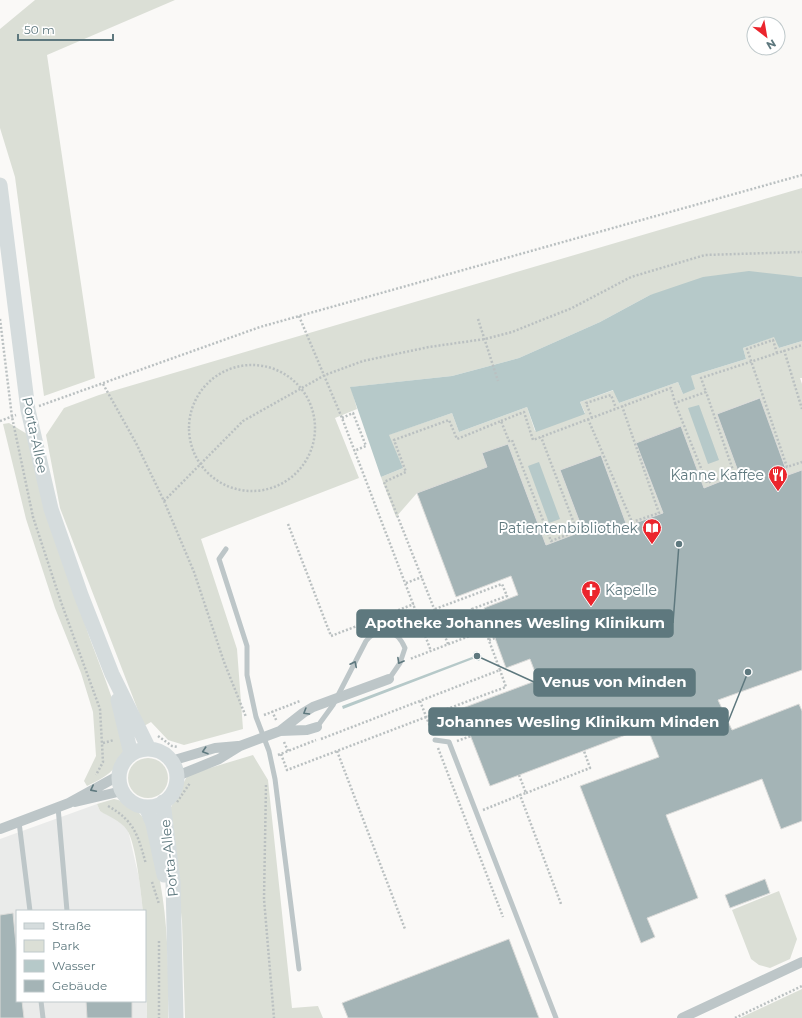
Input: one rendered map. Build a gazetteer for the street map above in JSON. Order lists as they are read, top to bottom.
{
  "streets": {
    "street": ["Porta-Allee"]
  },
  "places": {
    "restaurant": ["Kanne Kaffee"],
    "other": ["Apotheke Johannes Wesling Klinikum", "Venus von Minden", "Johannes Wesling Klinikum Minden"],
    "library": ["Patientenbibliothek"],
    "church": ["Kapelle"]
  },
  "legend": [
    "Straße",
    "Park",
    "Wasser",
    "Gebäude"
  ],
  "scale_bar": "50 m",
  "north": "bottom right"
}
